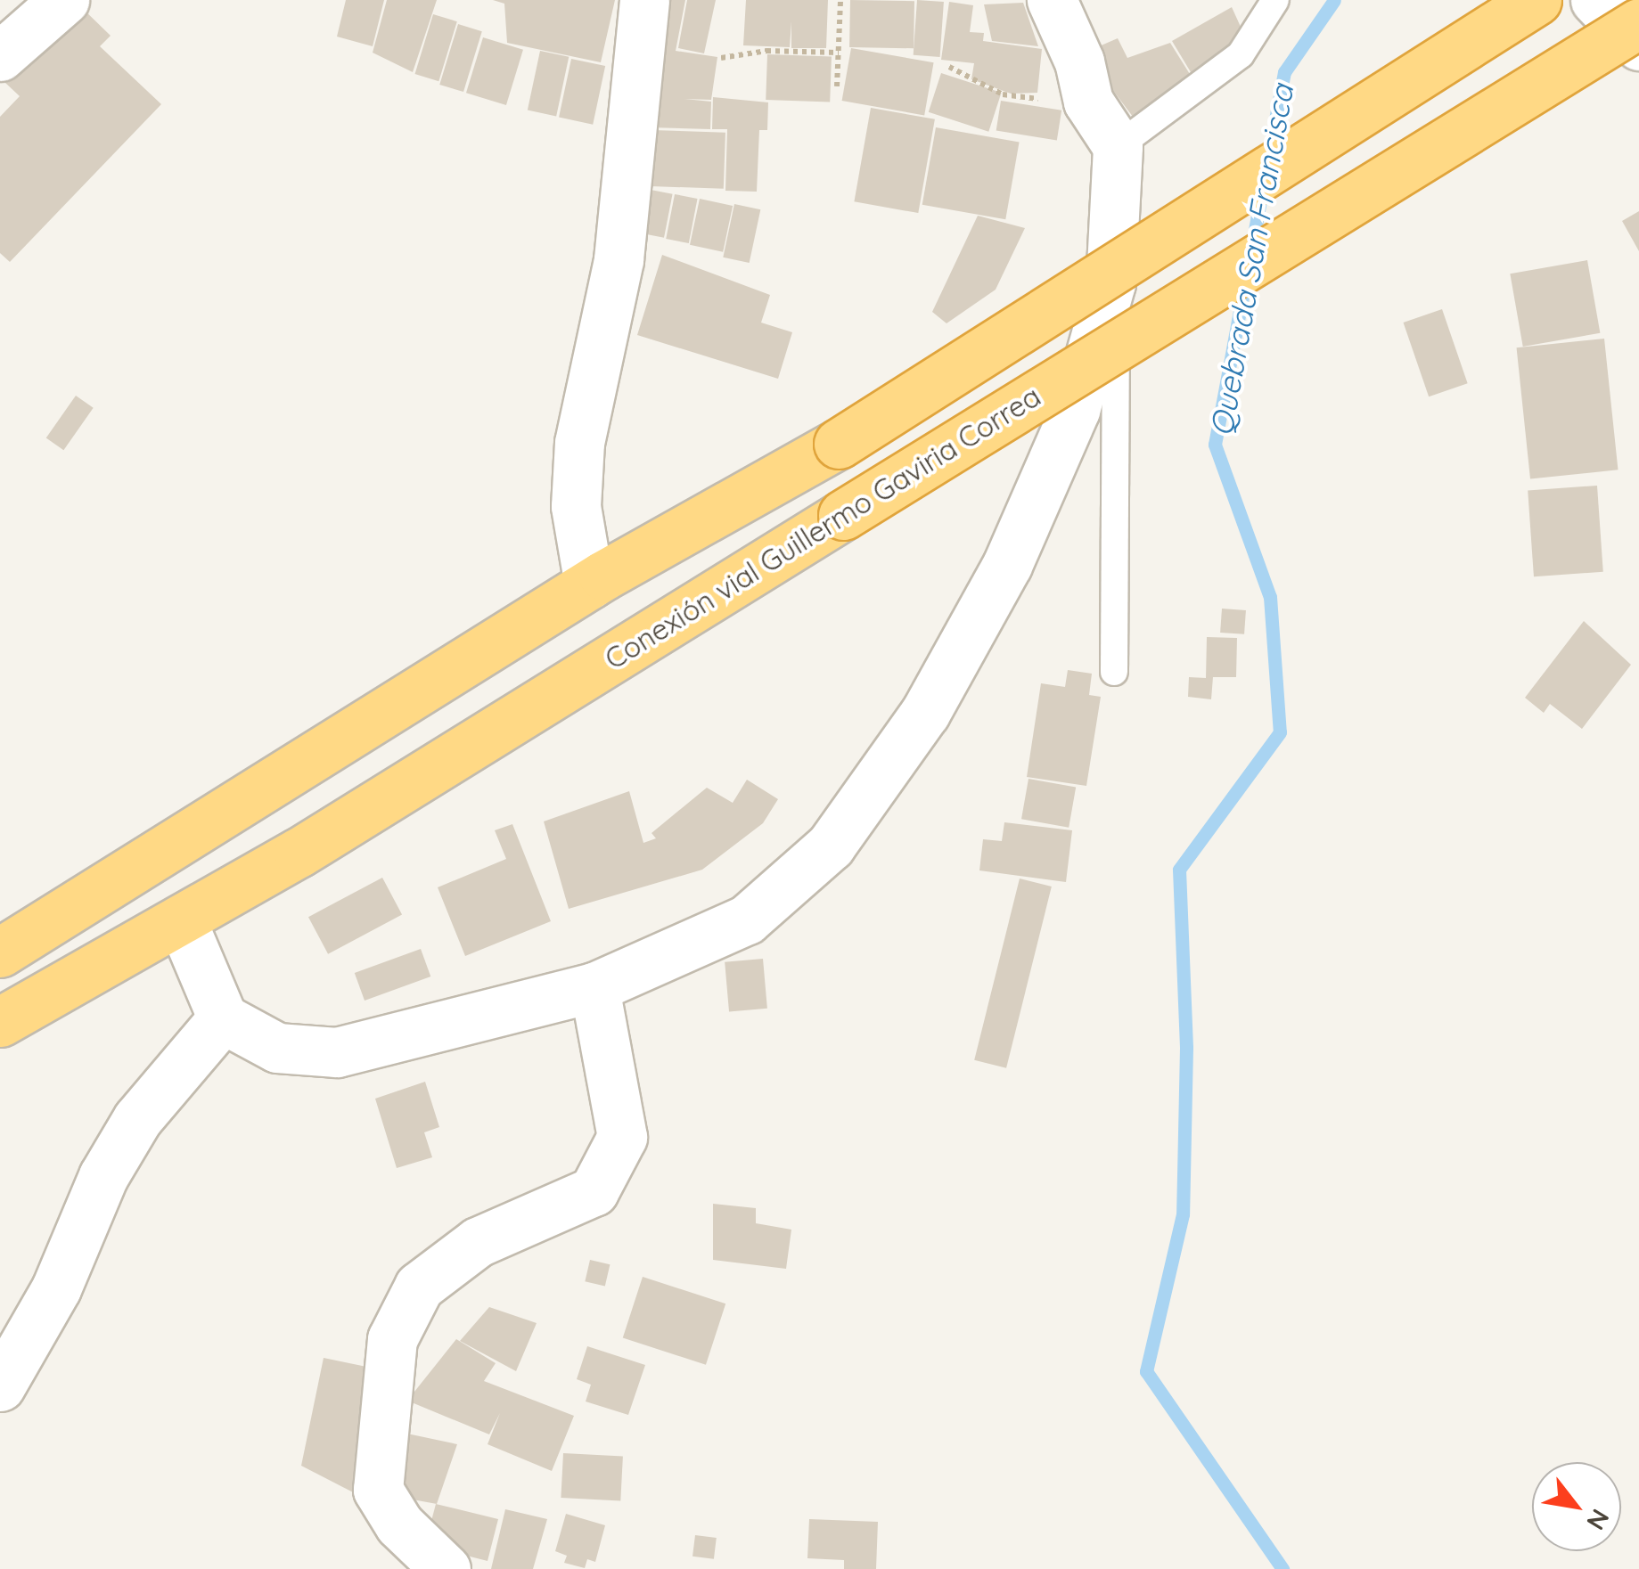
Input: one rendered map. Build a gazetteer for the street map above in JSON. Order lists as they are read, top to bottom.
{
  "streets": {
    "highway": ["Conexión vial Guillermo Gaviria Correa"]
  },
  "water": ["Quebrada San Francisca"],
  "north": "bottom right"
}
